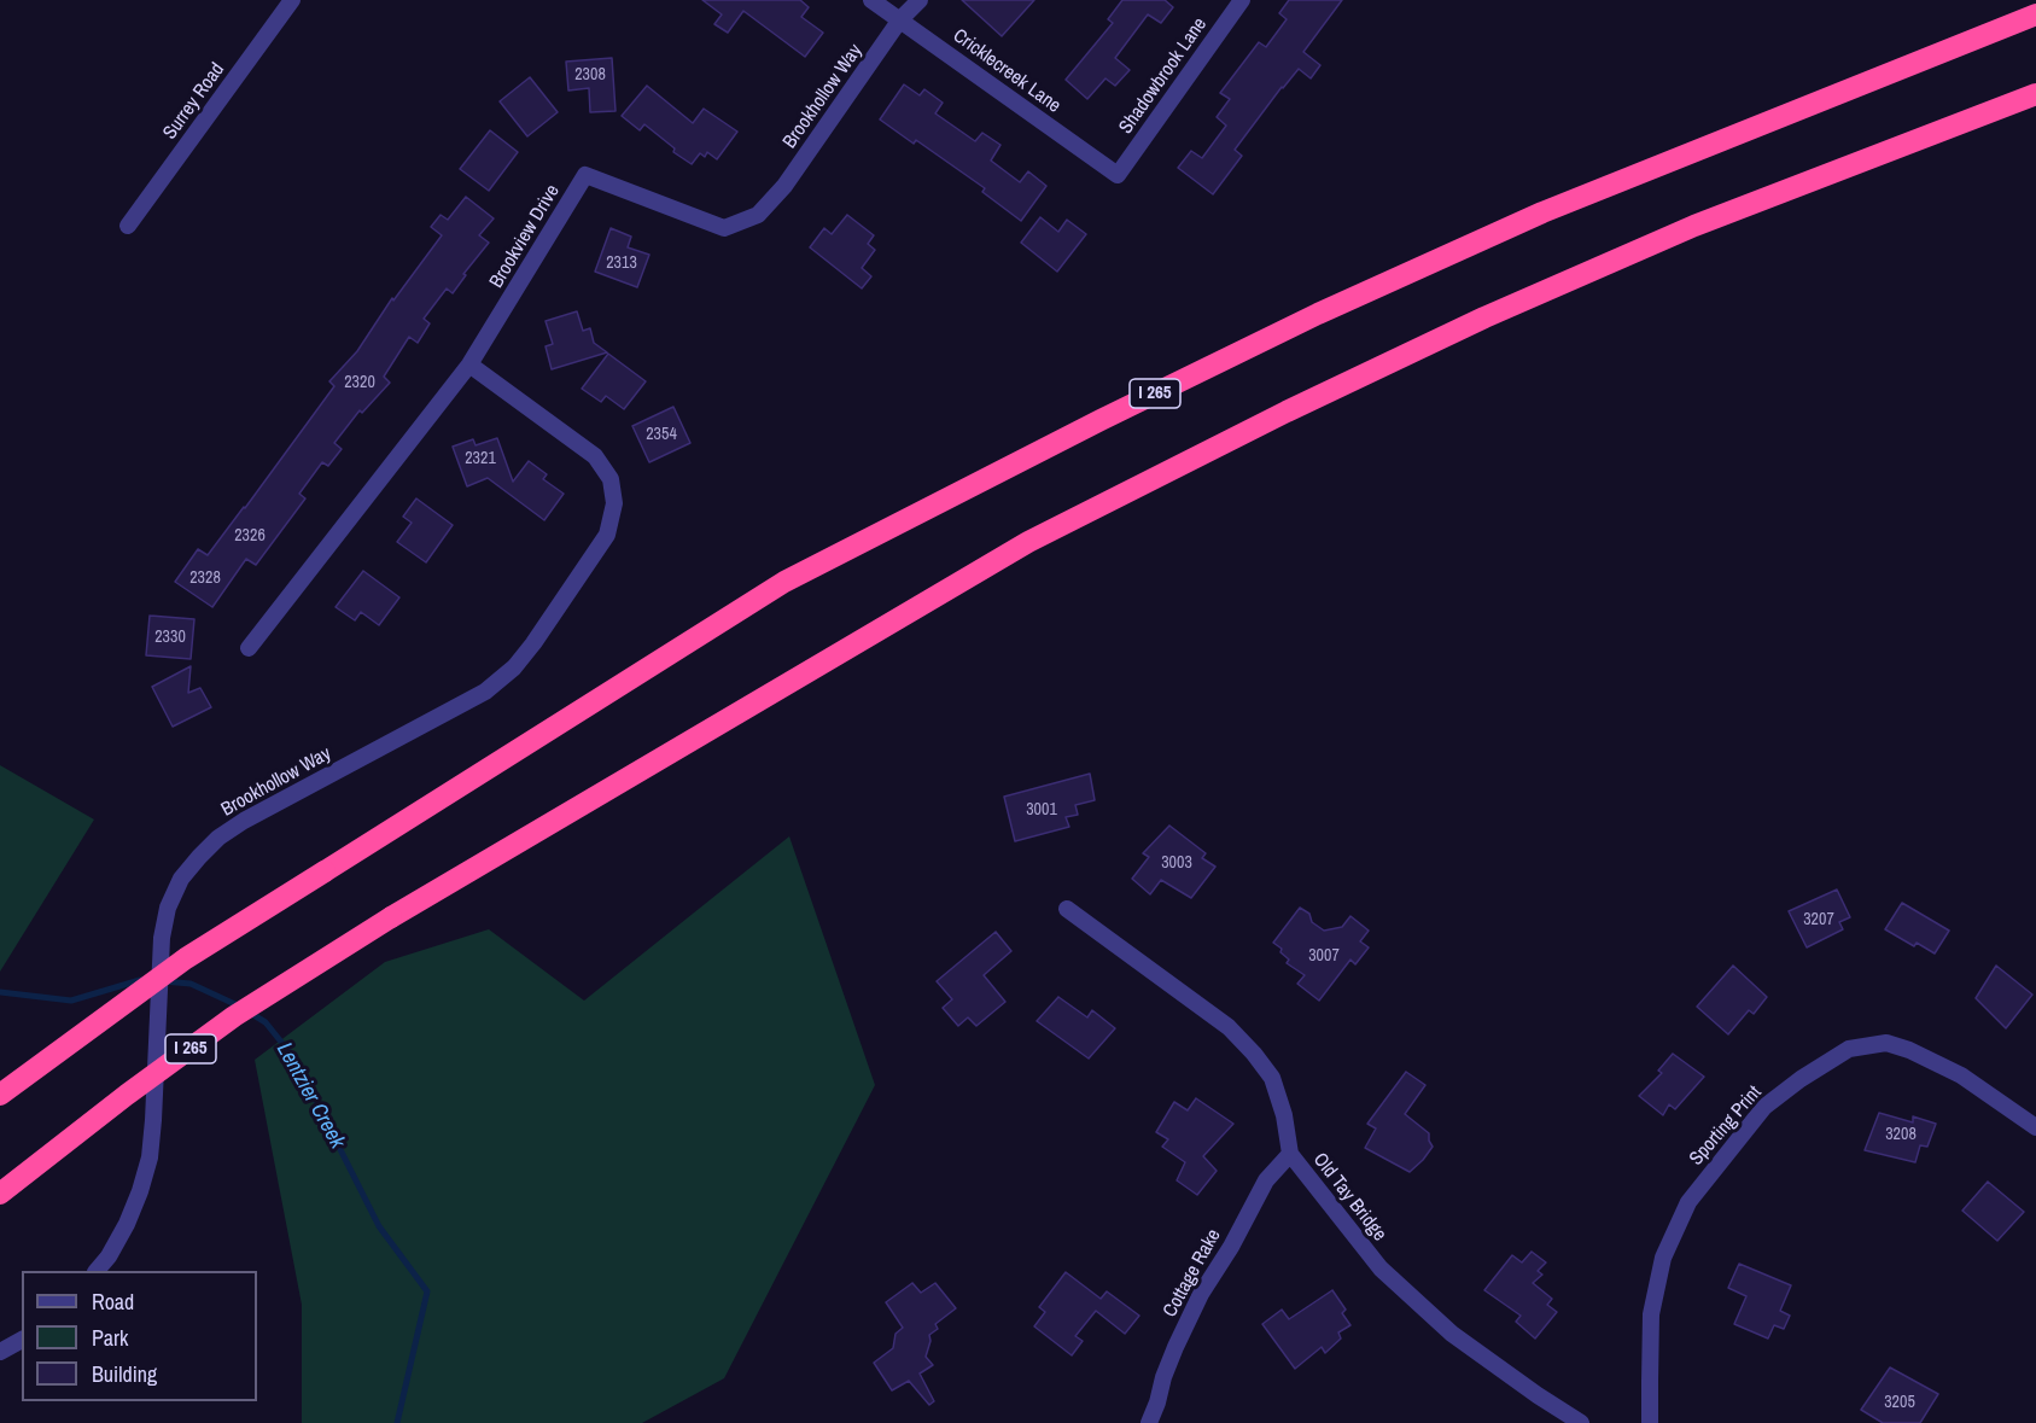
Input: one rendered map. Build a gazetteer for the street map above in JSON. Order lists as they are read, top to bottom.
{
  "streets": {
    "highway": ["I 265"],
    "street": [
      "Cricklecreek Lane",
      "Shadowbrook Lane",
      "Brookhollow Way",
      "Surrey Road",
      "Brookview Drive",
      "Sporting Print",
      "Old Tay Bridge",
      "Cottage Rake"
    ]
  },
  "crossings": [
    ["Cricklecreek Lane", "Shadowbrook Lane"],
    ["Cricklecreek Lane", "Brookhollow Way"],
    ["Brookhollow Way", "Brookview Drive"],
    ["Old Tay Bridge", "Cottage Rake"]
  ],
  "water": ["Lentzier Creek"],
  "house_numbers": [
    "2308",
    "2313",
    "2320",
    "2354",
    "2321",
    "2326",
    "2328",
    "2330",
    "3001",
    "3003",
    "3207",
    "3007",
    "3208",
    "3205"
  ],
  "legend": ["Road", "Park", "Building"]
}
